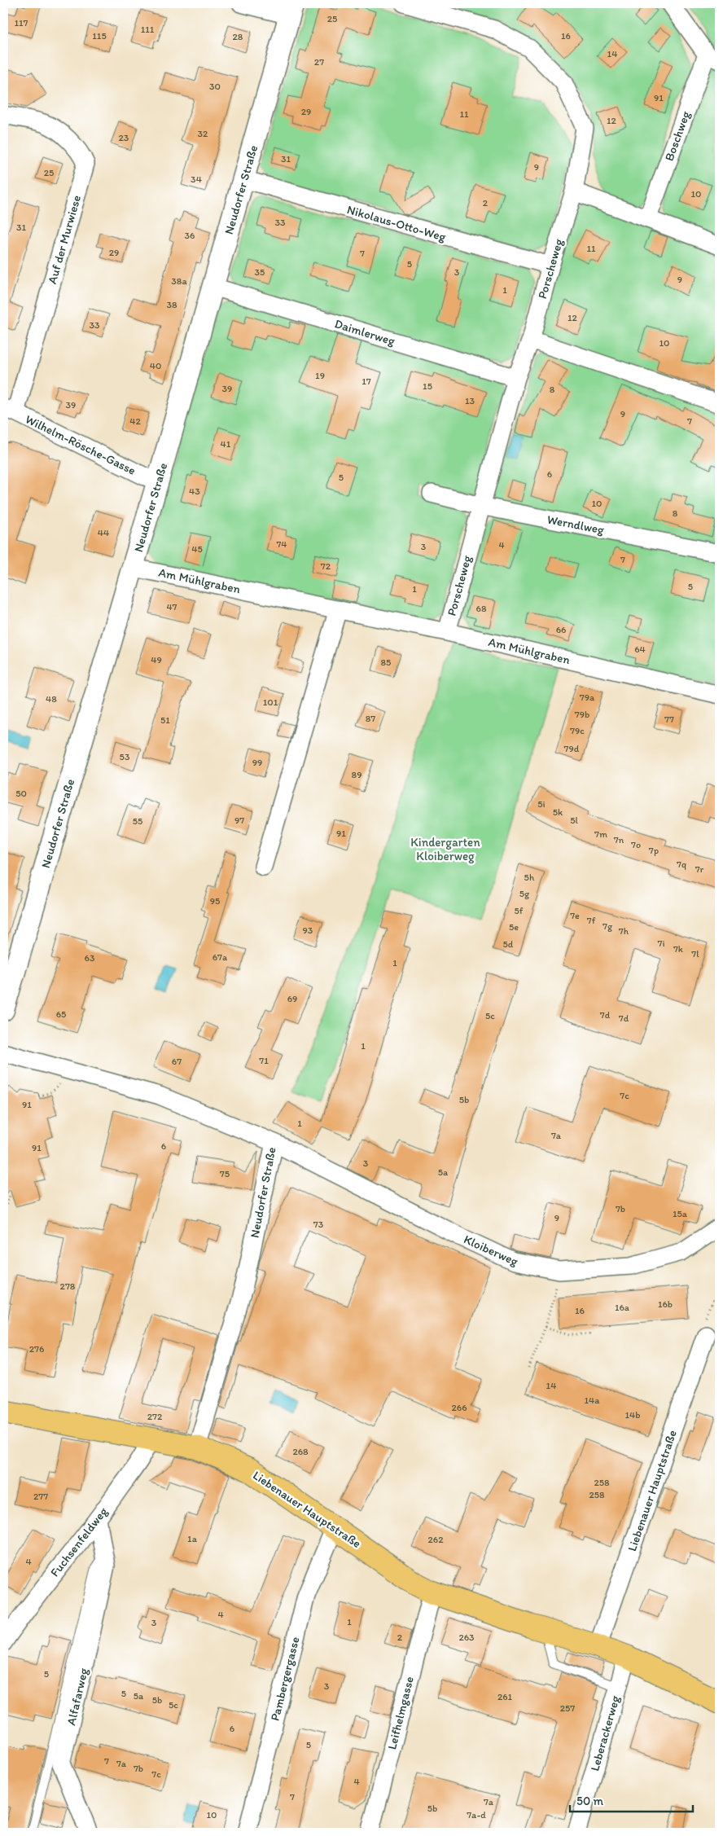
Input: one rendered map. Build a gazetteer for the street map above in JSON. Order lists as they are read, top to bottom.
{
  "streets": {
    "main road": ["Liebenauer Hauptstraße"],
    "street": [
      "Boschweg",
      "Neudorfer Straße",
      "Nikolaus-Otto-Weg",
      "Auf der Murwiese",
      "Porscheweg",
      "Daimlerweg",
      "Wilhelm-Rösche-Gasse",
      "Werndlweg",
      "Am Mühlgraben",
      "Kloiberweg",
      "Fuchsenfeldweg",
      "Pambergergasse",
      "Alfafarweg",
      "Leifhelmgasse",
      "Leberackerweg"
    ]
  },
  "crossings": [
    ["Neudorfer Straße", "Nikolaus-Otto-Weg"],
    ["Neudorfer Straße", "Daimlerweg"],
    ["Neudorfer Straße", "Wilhelm-Rösche-Gasse"],
    ["Neudorfer Straße", "Am Mühlgraben"],
    ["Neudorfer Straße", "Kloiberweg"],
    ["Neudorfer Straße", "Liebenauer Hauptstraße"],
    ["Nikolaus-Otto-Weg", "Porscheweg"],
    ["Auf der Murwiese", "Wilhelm-Rösche-Gasse"],
    ["Porscheweg", "Daimlerweg"],
    ["Porscheweg", "Werndlweg"],
    ["Porscheweg", "Am Mühlgraben"],
    ["Liebenauer Hauptstraße", "Fuchsenfeldweg"],
    ["Liebenauer Hauptstraße", "Pambergergasse"],
    ["Liebenauer Hauptstraße", "Leifhelmgasse"],
    ["Liebenauer Hauptstraße", "Leberackerweg"],
    ["Fuchsenfeldweg", "Alfafarweg"]
  ],
  "parks": ["Kindergarten Kloiberweg"],
  "house_numbers": [
    "25",
    "117",
    "111",
    "115",
    "16",
    "28",
    "14",
    "27",
    "30",
    "91",
    "29",
    "11",
    "12",
    "32",
    "23",
    "31",
    "9",
    "25",
    "34",
    "10",
    "2",
    "33",
    "31",
    "36",
    "11",
    "29",
    "7",
    "5",
    "35",
    "3",
    "9",
    "38a",
    "1",
    "38",
    "12",
    "33",
    "10",
    "40",
    "19",
    "17",
    "15",
    "39",
    "8",
    "13",
    "39",
    "9",
    "42",
    "7",
    "41",
    "6",
    "5",
    "43",
    "10",
    "8",
    "44",
    "74",
    "4",
    "3",
    "45",
    "7",
    "72",
    "5",
    "1",
    "47",
    "68",
    "66",
    "64",
    "49",
    "85",
    "79a",
    "48",
    "101",
    "79b",
    "87",
    "77",
    "51",
    "79c",
    "79d",
    "53",
    "99",
    "89",
    "50",
    "5i",
    "5k",
    "97",
    "5l",
    "55",
    "91",
    "7m",
    "7n",
    "7o",
    "7p",
    "7q",
    "7r",
    "5h",
    "5g",
    "95",
    "5f",
    "7e",
    "7f",
    "7g",
    "5e",
    "93",
    "7h",
    "7i",
    "5d",
    "7k",
    "7l",
    "67a",
    "63",
    "1",
    "69",
    "65",
    "7d",
    "5c",
    "7d",
    "1",
    "71",
    "67",
    "7c",
    "5b",
    "91",
    "1",
    "7a",
    "6",
    "91",
    "3",
    "5a",
    "75",
    "7b",
    "15a",
    "9",
    "73",
    "278",
    "16b",
    "16a",
    "16",
    "276",
    "14",
    "14a",
    "266",
    "14b",
    "272",
    "268",
    "258",
    "258",
    "277",
    "1a",
    "262",
    "4",
    "4",
    "1",
    "3",
    "2",
    "263",
    "5",
    "3",
    "5",
    "5a",
    "261",
    "5b",
    "5c",
    "257",
    "6",
    "5",
    "7",
    "7a",
    "7b",
    "7c",
    "4",
    "7",
    "7a",
    "5b",
    "10",
    "7a-d"
  ],
  "scale_bar": "50 m"
}
